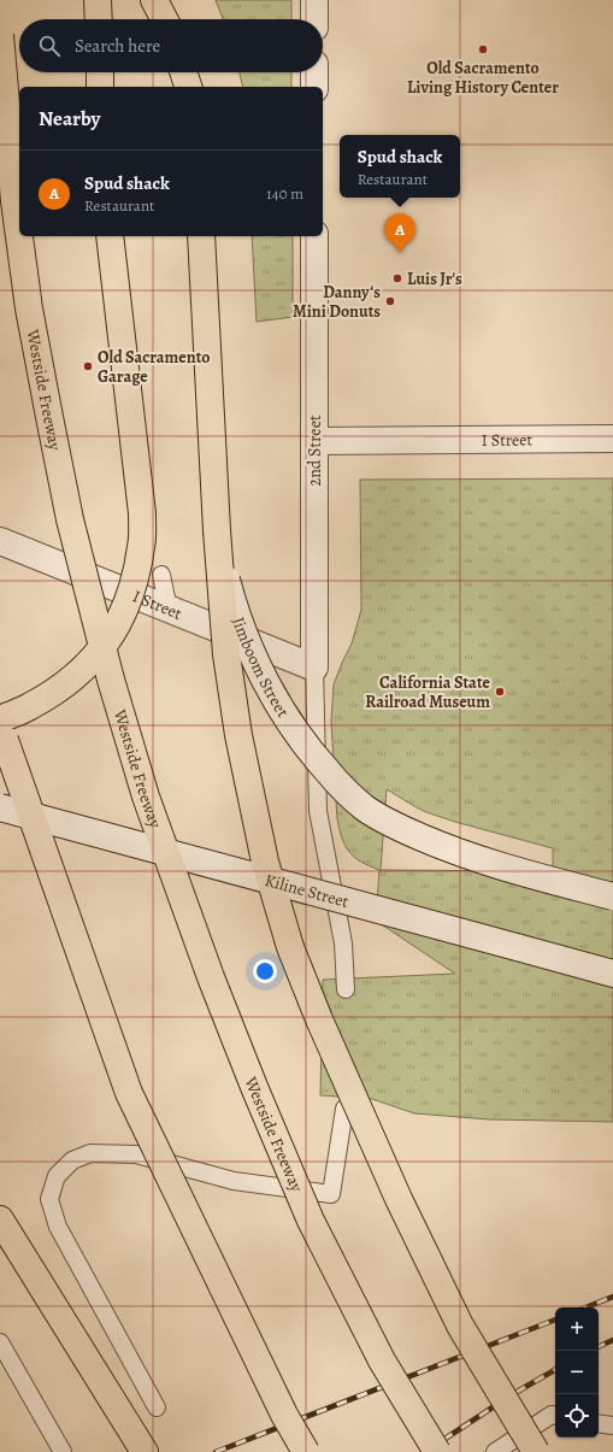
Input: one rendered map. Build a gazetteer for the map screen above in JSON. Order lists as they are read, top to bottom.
{
  "streets": {
    "main road": [
      "Westside Freeway",
      "I Street",
      "2nd Street",
      "Jimboom Street",
      "Kiline Street"
    ]
  },
  "crossings": [
    ["I Street", "2nd Street"]
  ],
  "places": [
    "Old Sacramento Living History Center",
    "Luis Jr's",
    "Danny‘s Mini Donuts",
    "Old Sacramento Garage",
    "California State Railroad Museum"
  ],
  "page": {
    "search": "Search here",
    "heading": "Nearby",
    "popup": ["Spud shack", "Restaurant"],
    "list": [
      {
        "mark": "A",
        "name": "Spud shack",
        "note": "Restaurant",
        "value": "140 m"
      }
    ],
    "pins": "A",
    "map_buttons": ["+", "−"]
  }
}
